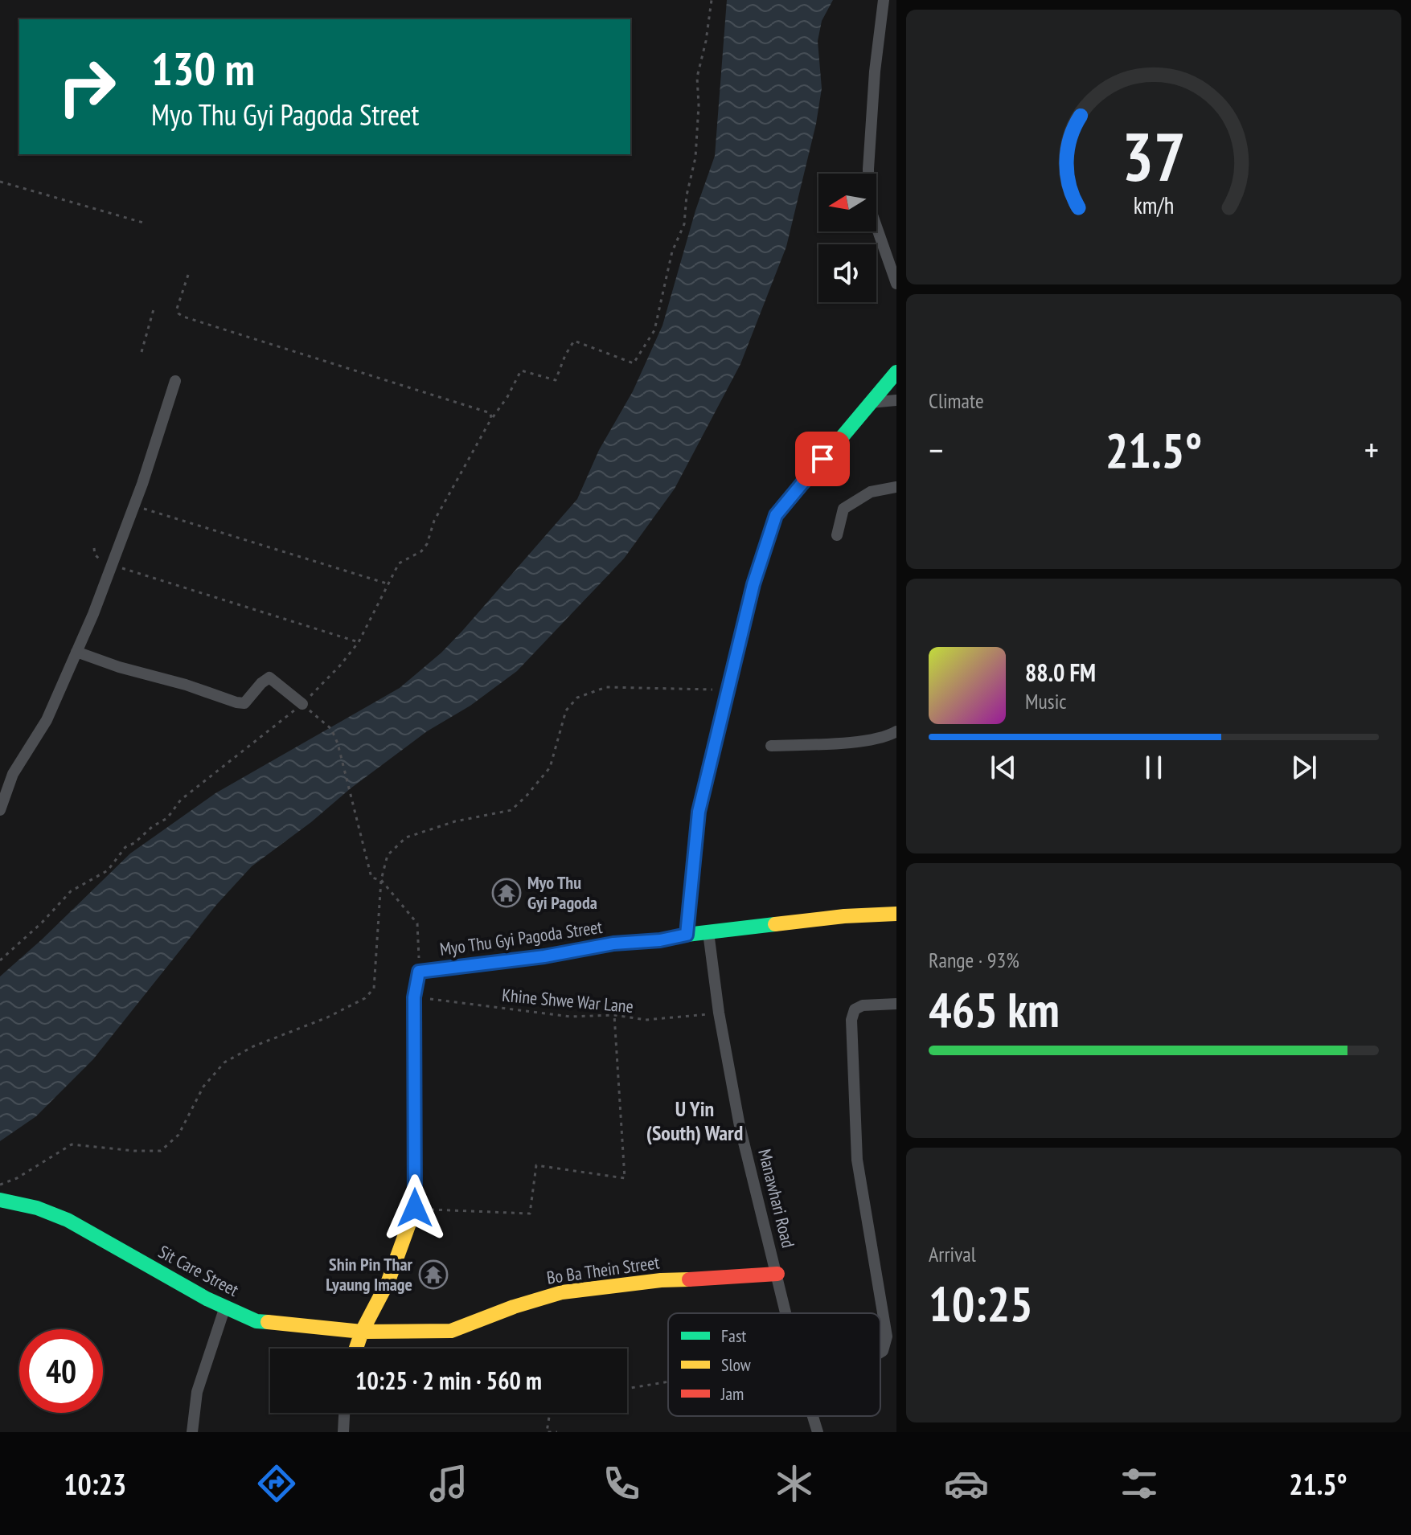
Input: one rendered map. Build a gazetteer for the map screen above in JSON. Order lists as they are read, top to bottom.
{
  "streets": {
    "street": [
      "Myo Thu Gyi Pagoda Street",
      "Manawhari Road",
      "Bo Ba Thein Street",
      "Sit Care Street"
    ],
    "path": ["Khine Shwe War Lane"]
  },
  "crossings": [
    ["Myo Thu Gyi Pagoda Street", "Manawhari Road"],
    ["Khine Shwe War Lane", "Manawhari Road"],
    ["Manawhari Road", "Bo Ba Thein Street"],
    ["Bo Ba Thein Street", "Sit Care Street"]
  ],
  "districts": ["U Yin (South) Ward"],
  "places": {
    "temple": ["Myo Thu Gyi Pagoda", "Shin Pin Thar Lyaung Image"]
  },
  "legend": ["Fast", "Slow", "Jam"],
  "north": "left",
  "page": {
    "turn": ["130 m", "Myo Thu Gyi Pagoda Street"],
    "tile": [
      "Climate",
      ["Range · 93%", "465 km"],
      ["Arrival", "10:25"]
    ],
    "heat": ["−", "21.5°", "+"],
    "song": ["88.0 FM", "Music"],
    "limit": "40",
    "trip": "10:25 · 2 min · 560 m",
    "tabs": ["10:23", "21.5°"],
    "gauge": ["37", "km/h"]
  }
}
